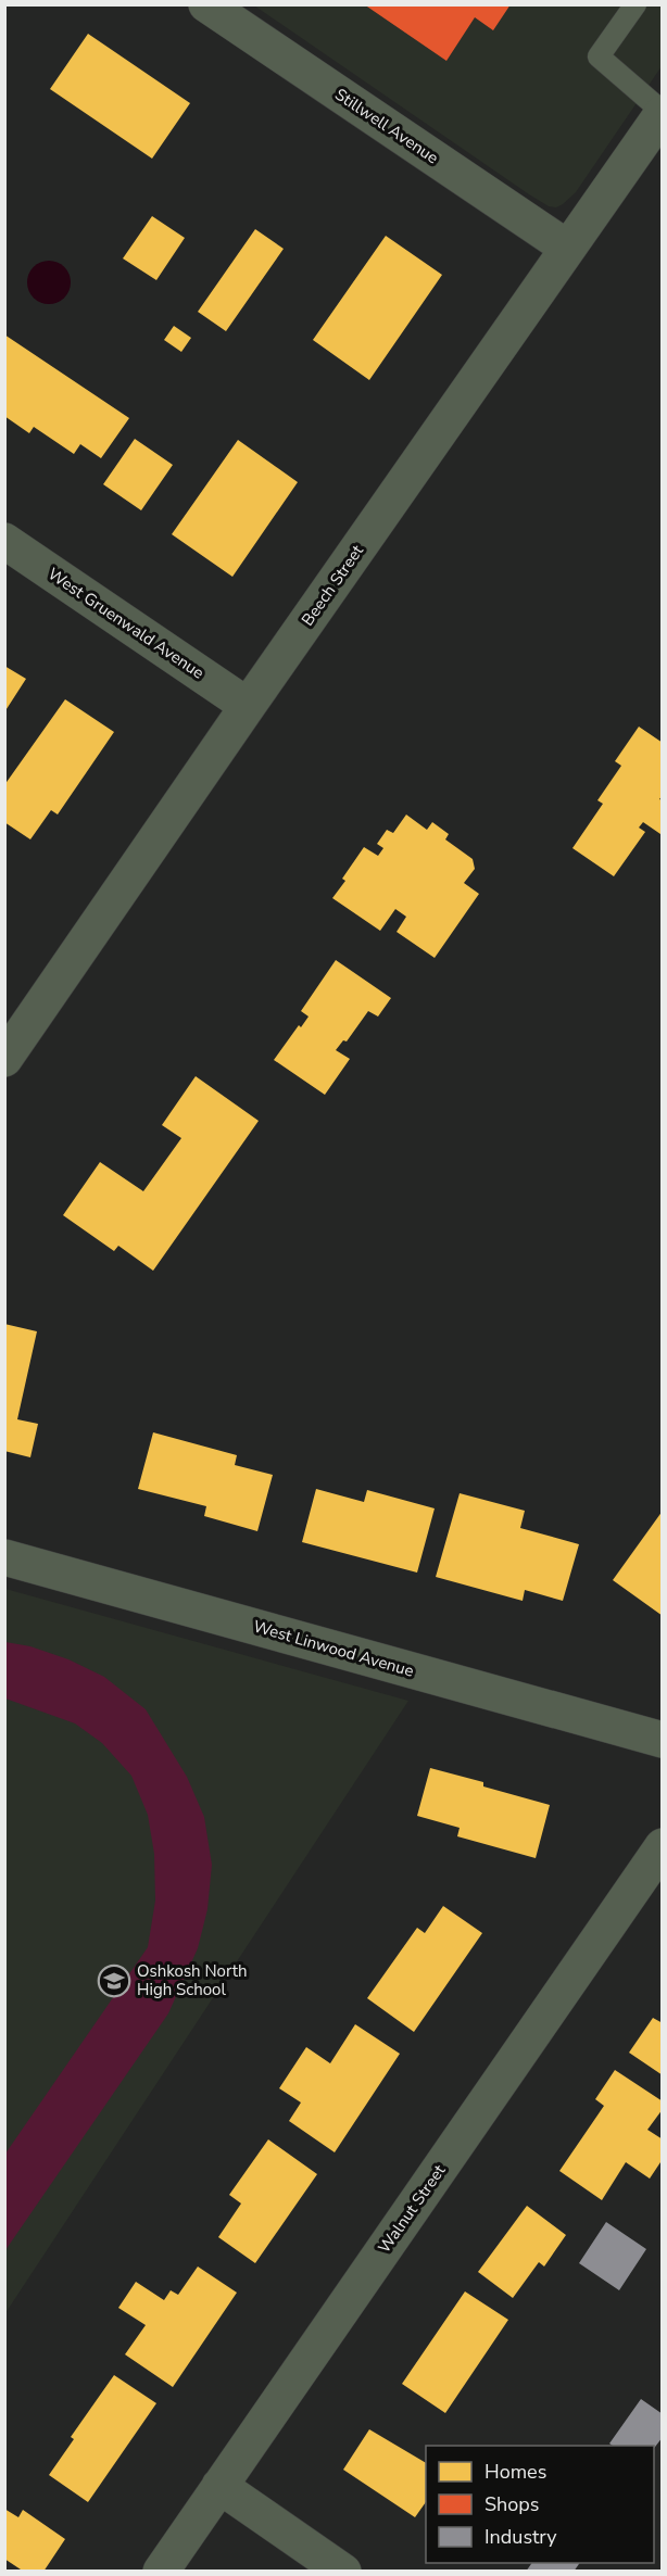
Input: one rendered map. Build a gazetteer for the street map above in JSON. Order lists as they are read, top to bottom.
{
  "streets": {
    "street": [
      "Stillwell Avenue",
      "Beech Street",
      "West Gruenwald Avenue",
      "West Linwood Avenue",
      "Walnut Street"
    ]
  },
  "crossings": [
    ["Stillwell Avenue", "Beech Street"],
    ["Beech Street", "West Gruenwald Avenue"]
  ],
  "places": {
    "school or university": ["Oshkosh North High School"]
  },
  "legend": ["Homes", "Shops", "Industry"]
}
